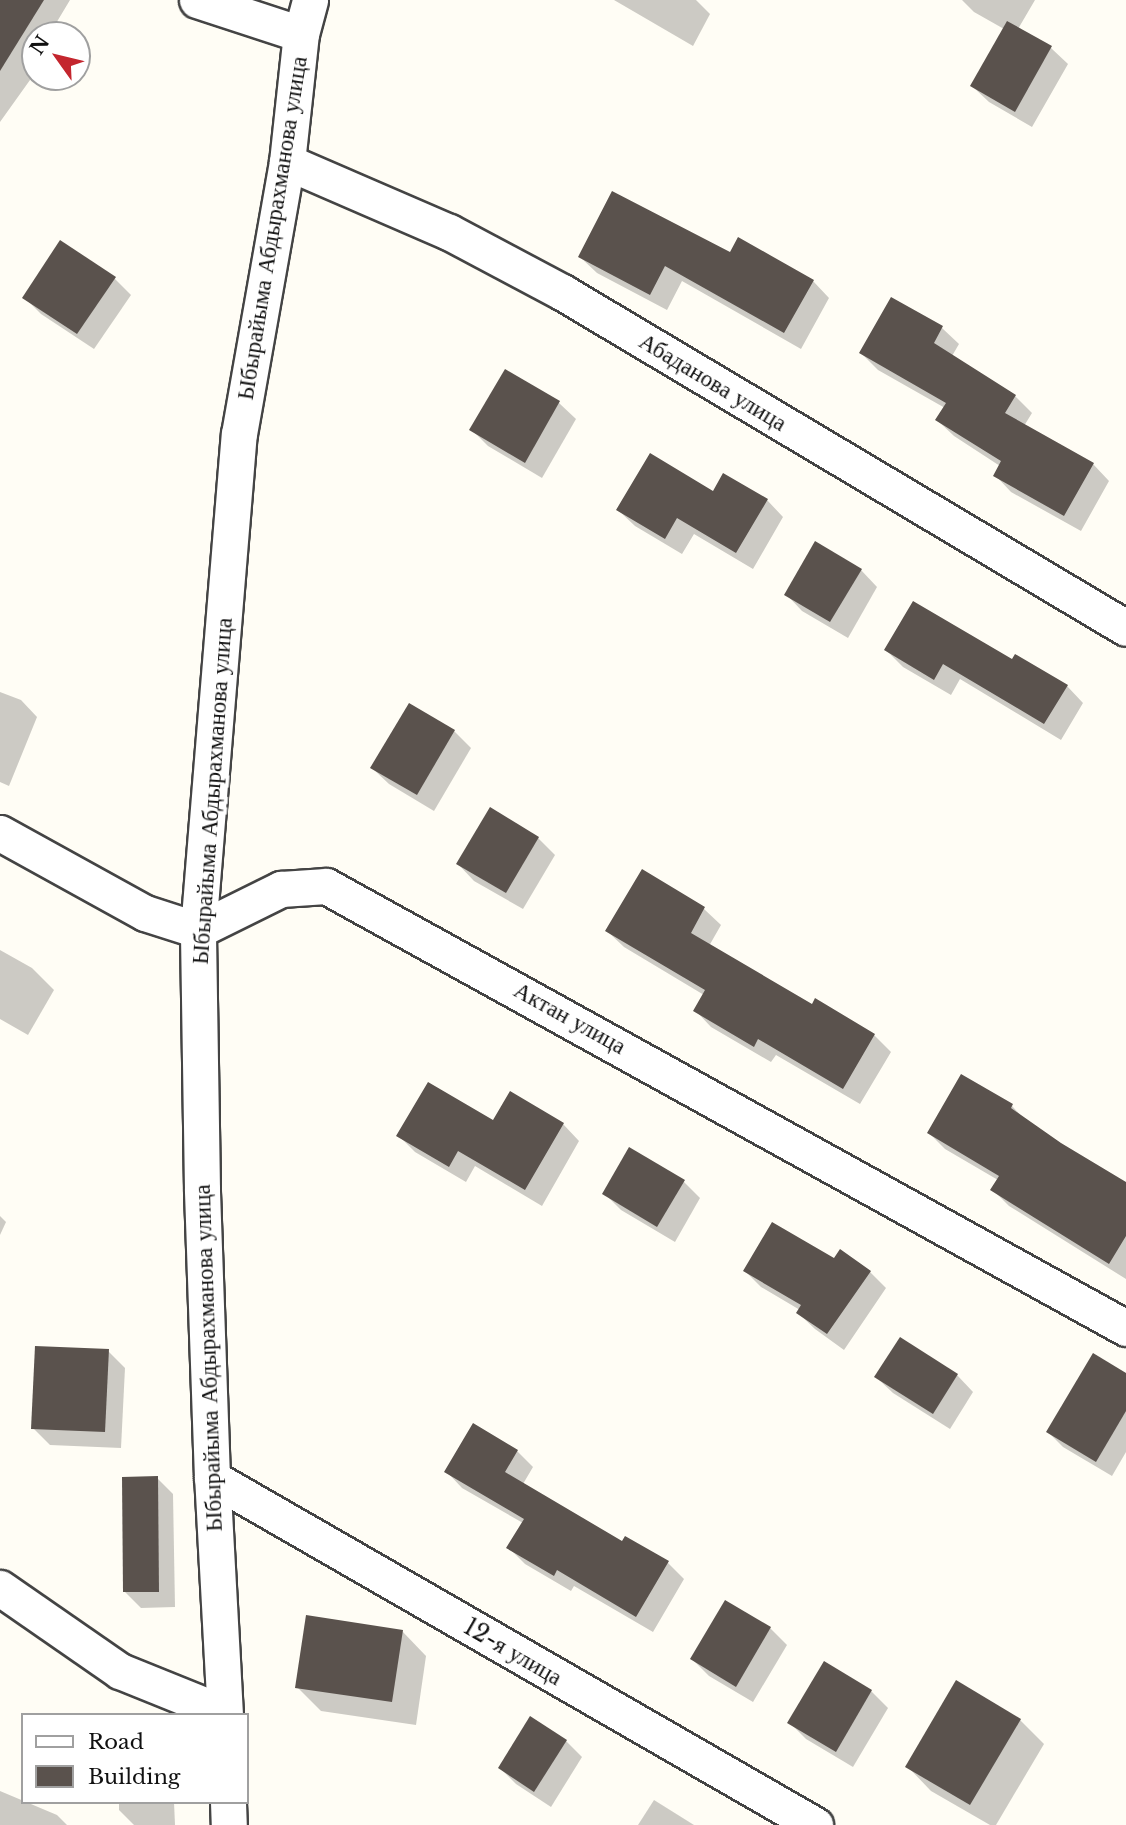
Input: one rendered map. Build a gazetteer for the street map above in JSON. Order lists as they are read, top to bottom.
{
  "streets": {
    "street": [
      "Ыбырайыма Абдырахманова улица",
      "Абаданова улица",
      "Актан улица",
      "12-я улица"
    ]
  },
  "crossings": [
    ["Ыбырайыма Абдырахманова улица", "Абаданова улица"],
    ["Ыбырайыма Абдырахманова улица", "Актан улица"],
    ["Ыбырайыма Абдырахманова улица", "12-я улица"]
  ],
  "legend": ["Road", "Building"],
  "north": "top left"
}
